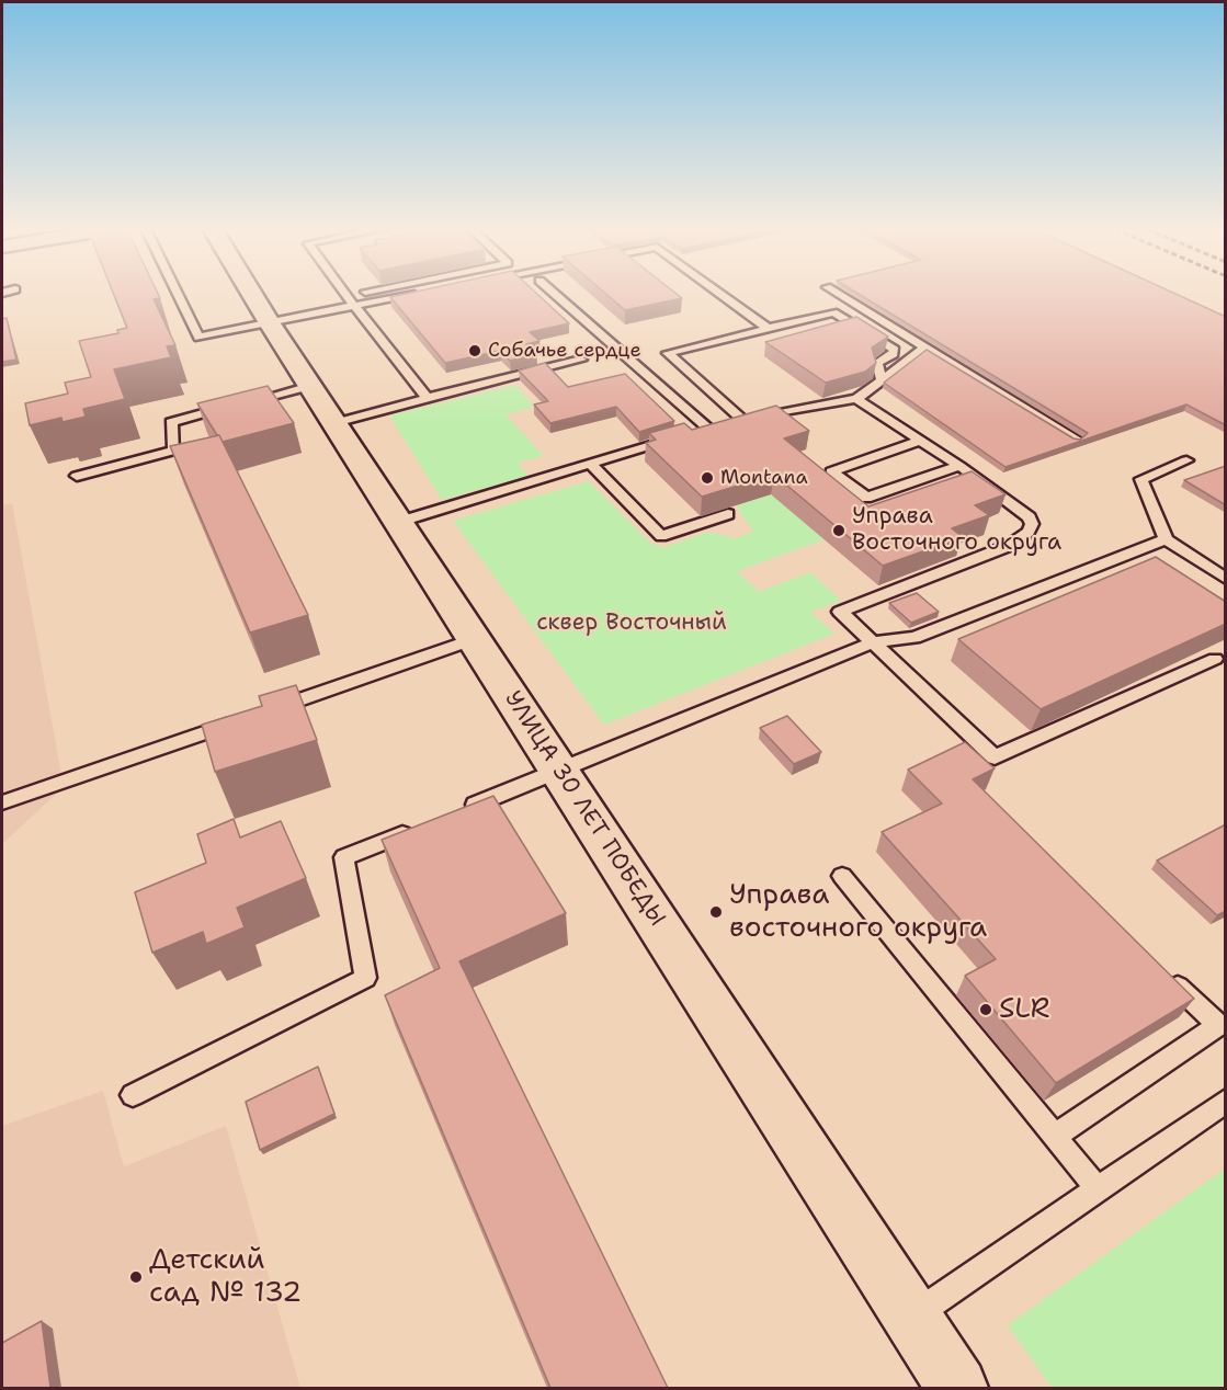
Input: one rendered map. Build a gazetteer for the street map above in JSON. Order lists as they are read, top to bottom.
{
  "streets": {
    "street": ["УЛИЦА 30 ЛЕТ ПОБЕДЫ"]
  },
  "parks": ["сквер Восточный"],
  "places": [
    "Собачье сердце",
    "Montana",
    "Управа Восточного округа",
    "Управа восточного округа",
    "SLR",
    "Детский сад № 132"
  ]
}
